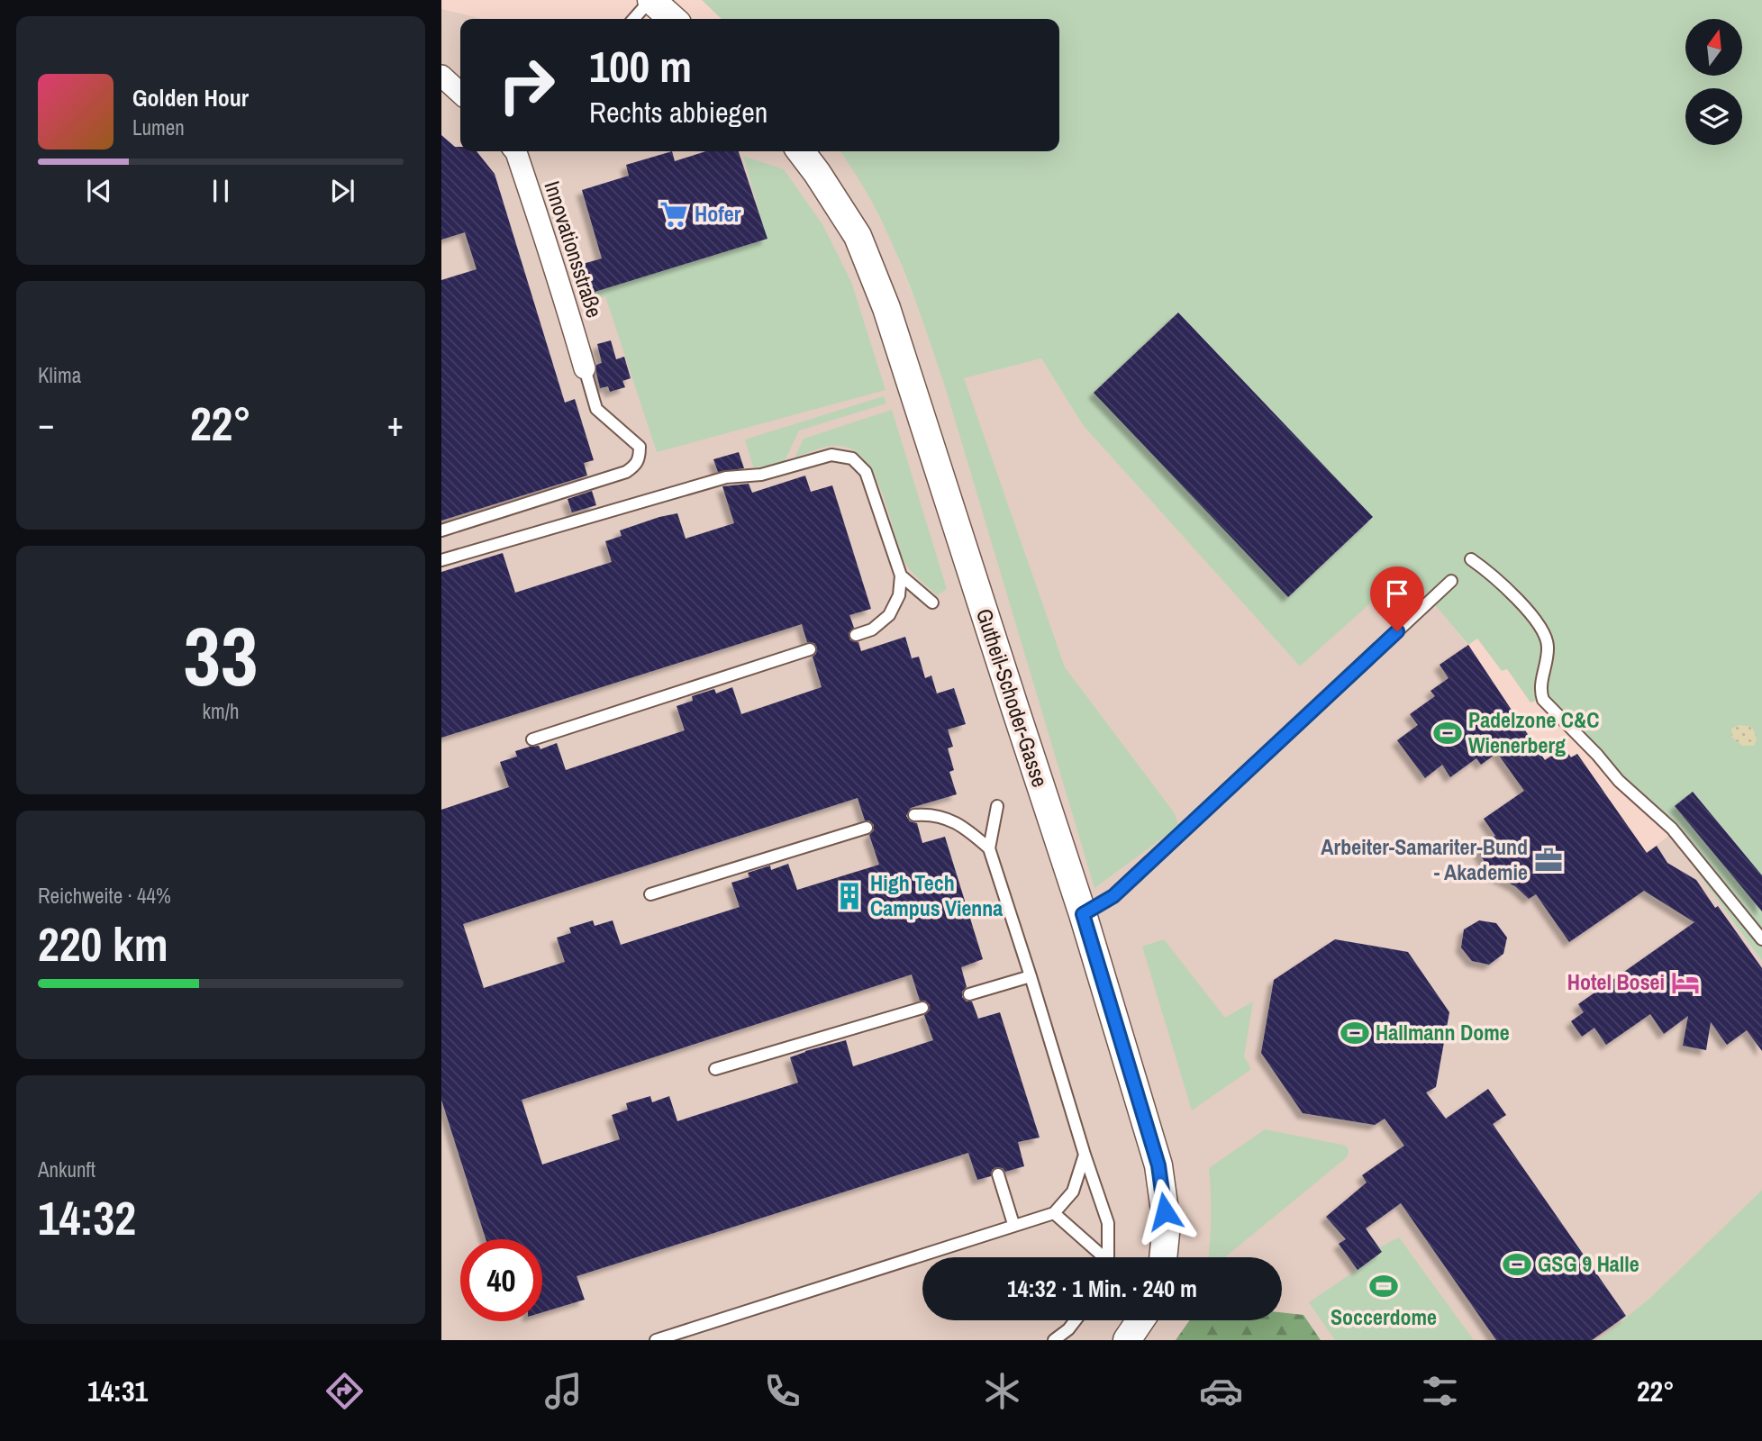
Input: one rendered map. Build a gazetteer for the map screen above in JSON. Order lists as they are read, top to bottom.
{
  "streets": {
    "street": ["Innovationsstraße", "Gutheil-Schoder-Gasse"]
  },
  "places": {
    "supermarket": ["Hofer"],
    "sports": [
      "Padelzone C&C Wienerberg",
      "Hallmann Dome",
      "GSG 9 Halle",
      "Soccerdome"
    ],
    "office": ["Arbeiter-Samariter-Bund - Akademie"],
    "building": ["High Tech Campus Vienna"],
    "hotel": ["Hotel Bosei"]
  },
  "north": "top",
  "page": {
    "turn": ["100 m", "Rechts abbiegen"],
    "song": ["Golden Hour", "Lumen"],
    "tile": [
      "Klima",
      ["33", "km/h"],
      ["Reichweite · 44%", "220 km"],
      ["Ankunft", "14:32"]
    ],
    "heat": ["−", "22°", "+"],
    "limit": "40",
    "trip": "14:32 · 1 Min. · 240 m",
    "tabs": ["14:31", "22°"]
  }
}
